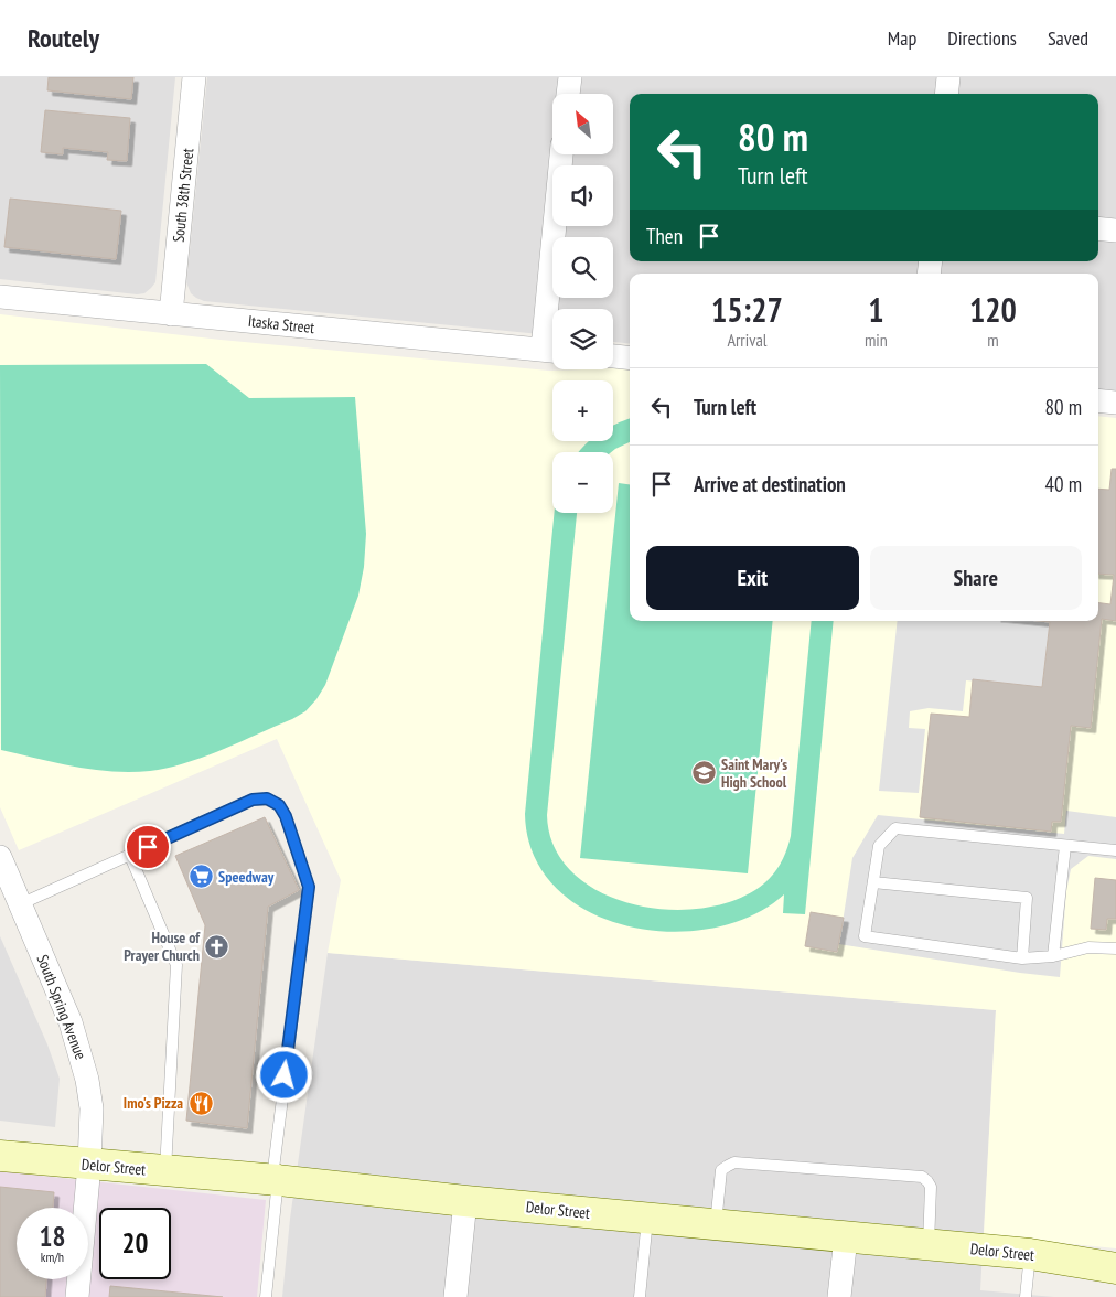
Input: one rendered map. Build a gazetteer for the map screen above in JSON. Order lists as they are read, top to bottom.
{
  "streets": {
    "street": [
      "South 38th Street",
      "Itaska Street",
      "South Spring Avenue",
      "Delor Street"
    ]
  },
  "crossings": [
    ["South 38th Street", "Itaska Street"],
    ["South Spring Avenue", "Delor Street"]
  ],
  "places": {
    "school or university": ["Saint Mary's High School"],
    "supermarket": ["Speedway"],
    "church": ["House of Prayer Church"],
    "restaurant": ["Imo's Pizza"]
  },
  "north": "top left",
  "page": {
    "header": "Routely",
    "nav": ["Map", "Directions", "Saved"],
    "map_buttons": ["+", "−"],
    "turn": ["80 m", "Turn left"],
    "then": "Then",
    "eta": [
      "15:27",
      "Arrival",
      "1",
      "min",
      "120",
      "m"
    ],
    "list": [
      {
        "name": "Turn left",
        "value": "80 m"
      },
      {
        "name": "Arrive at destination",
        "value": "40 m"
      }
    ],
    "buttons": ["Exit", "Share"],
    "speed": "18 km/h",
    "limit": "20"
  }
}
